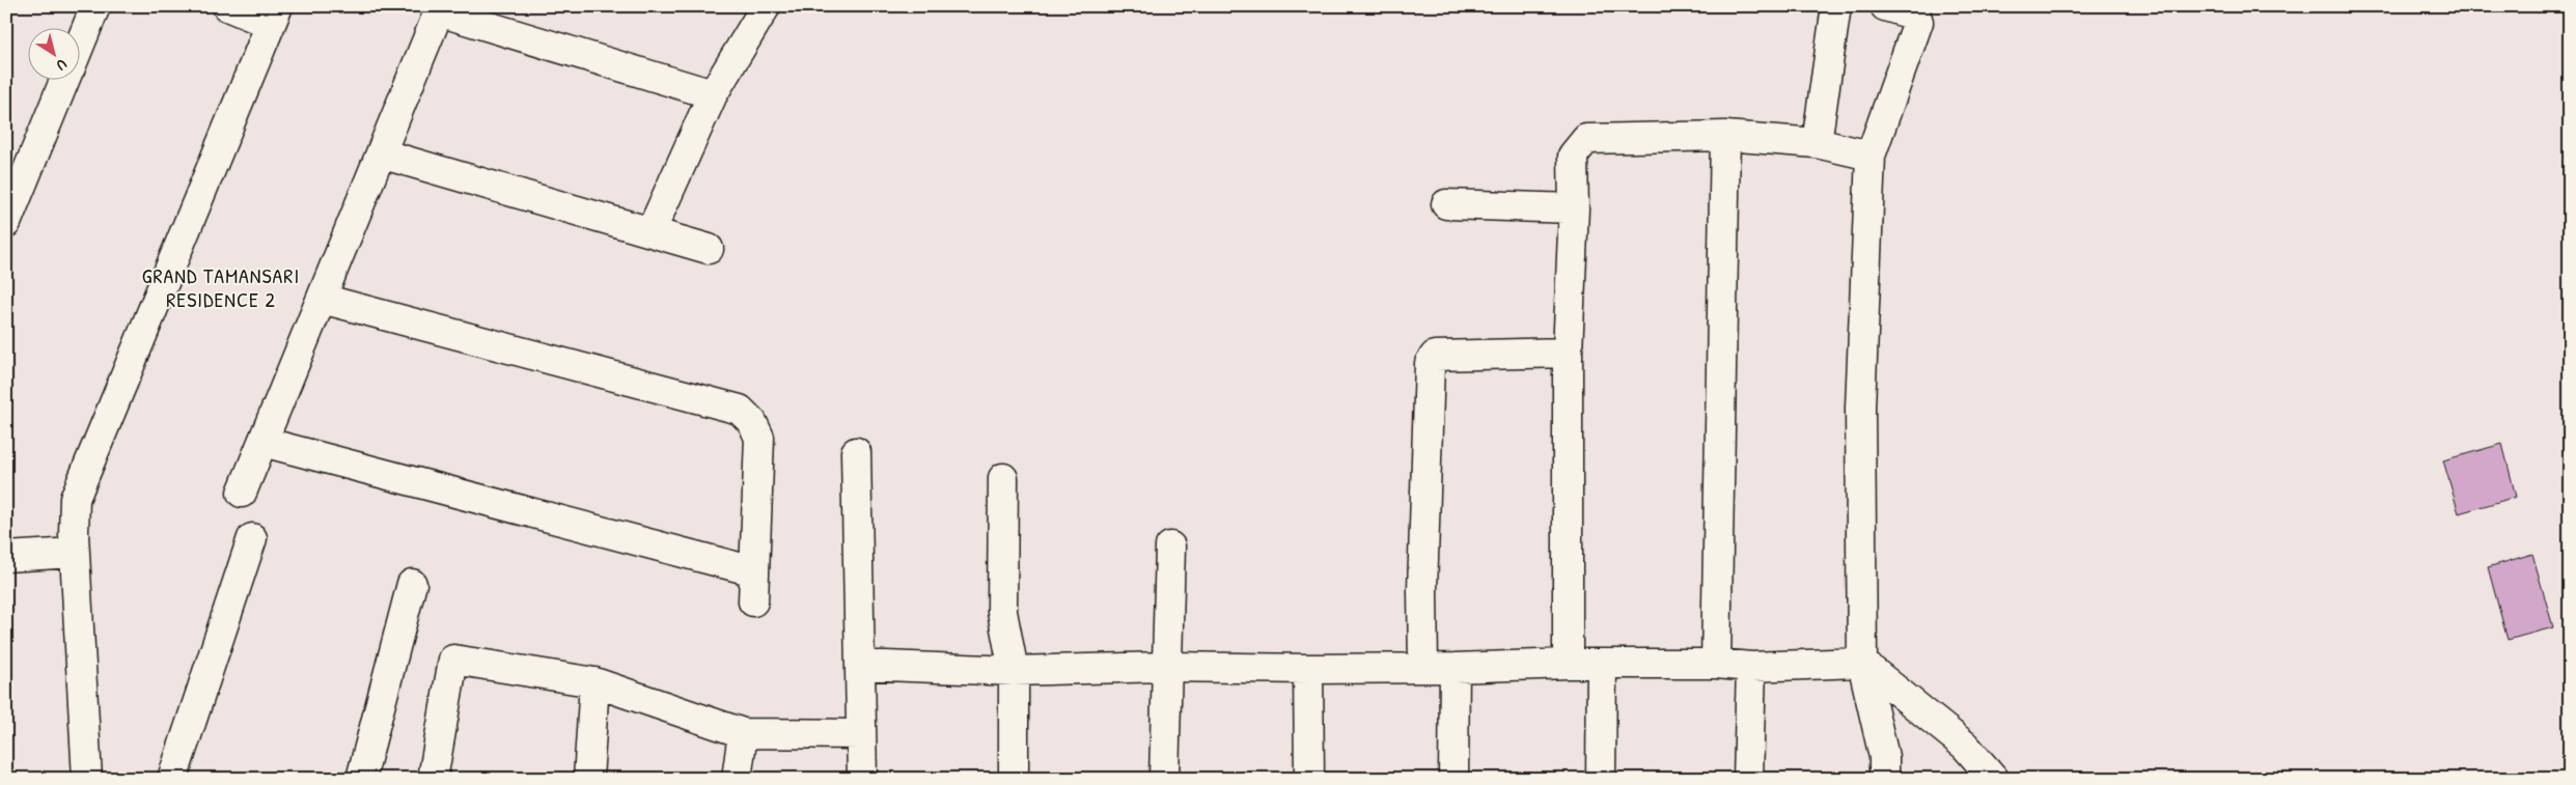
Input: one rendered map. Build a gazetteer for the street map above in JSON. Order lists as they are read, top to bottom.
{
  "districts": ["GRAND TAMANSARI RESIDENCE 2"],
  "north": "bottom right"
}
